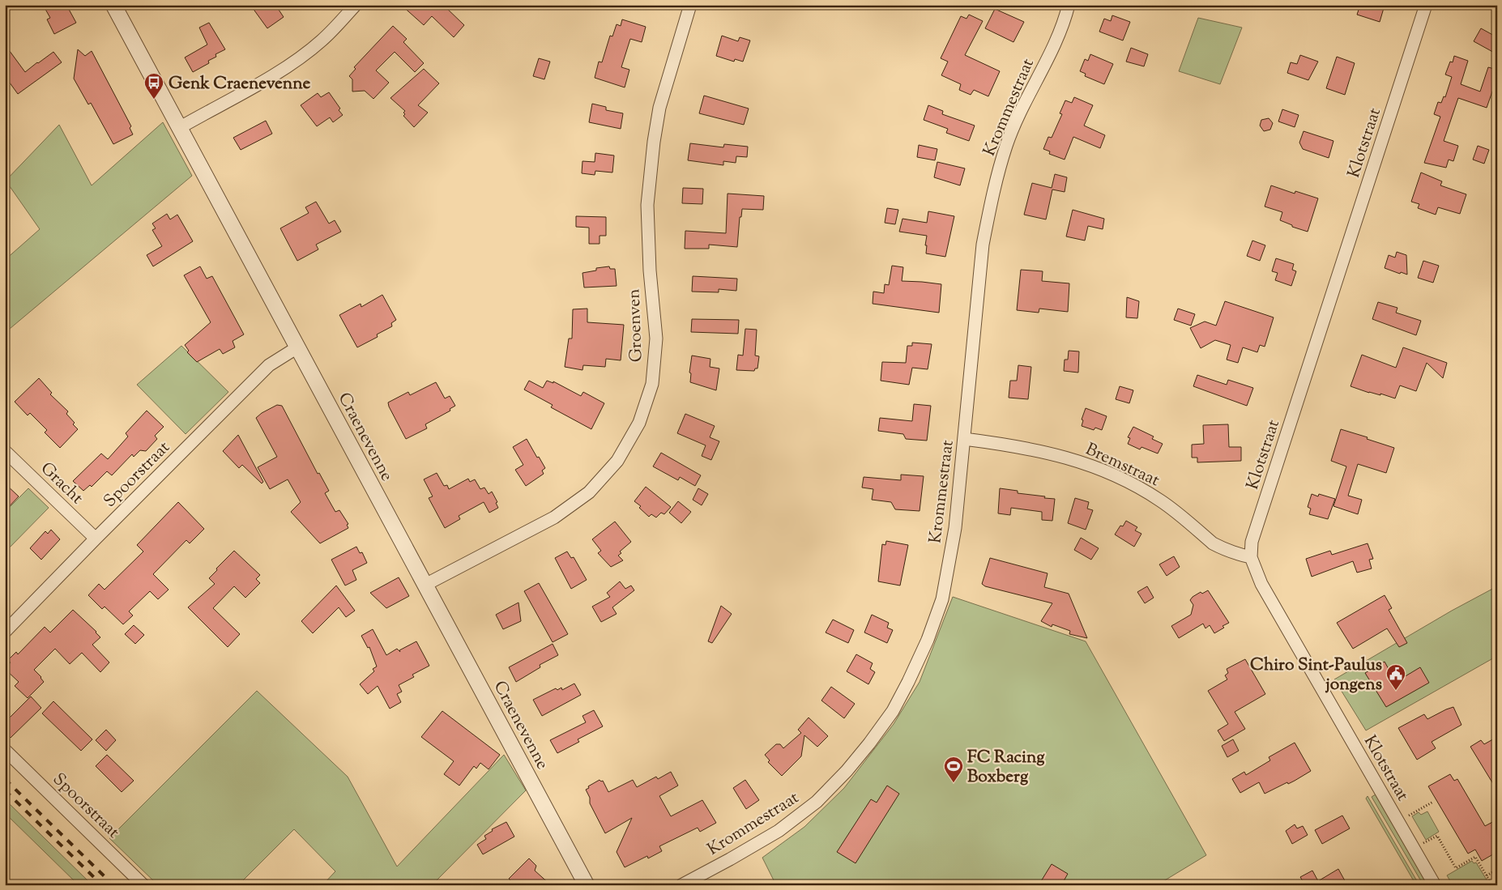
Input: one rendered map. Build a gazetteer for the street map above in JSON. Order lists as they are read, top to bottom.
{
  "streets": {
    "street": [
      "Krommestraat",
      "Klotstraat",
      "Groenven",
      "Craenevenne",
      "Bremstraat",
      "Spoorstraat",
      "Gracht"
    ]
  },
  "crossings": [
    ["Krommestraat", "Bremstraat"],
    ["Klotstraat", "Bremstraat"],
    ["Groenven", "Craenevenne"],
    ["Craenevenne", "Spoorstraat"],
    ["Spoorstraat", "Gracht"]
  ],
  "places": {
    "bus stop": ["Genk Craenevenne"],
    "public building": ["Chiro Sint-Paulus jongens"],
    "sports": ["FC Racing Boxberg"]
  }
}
